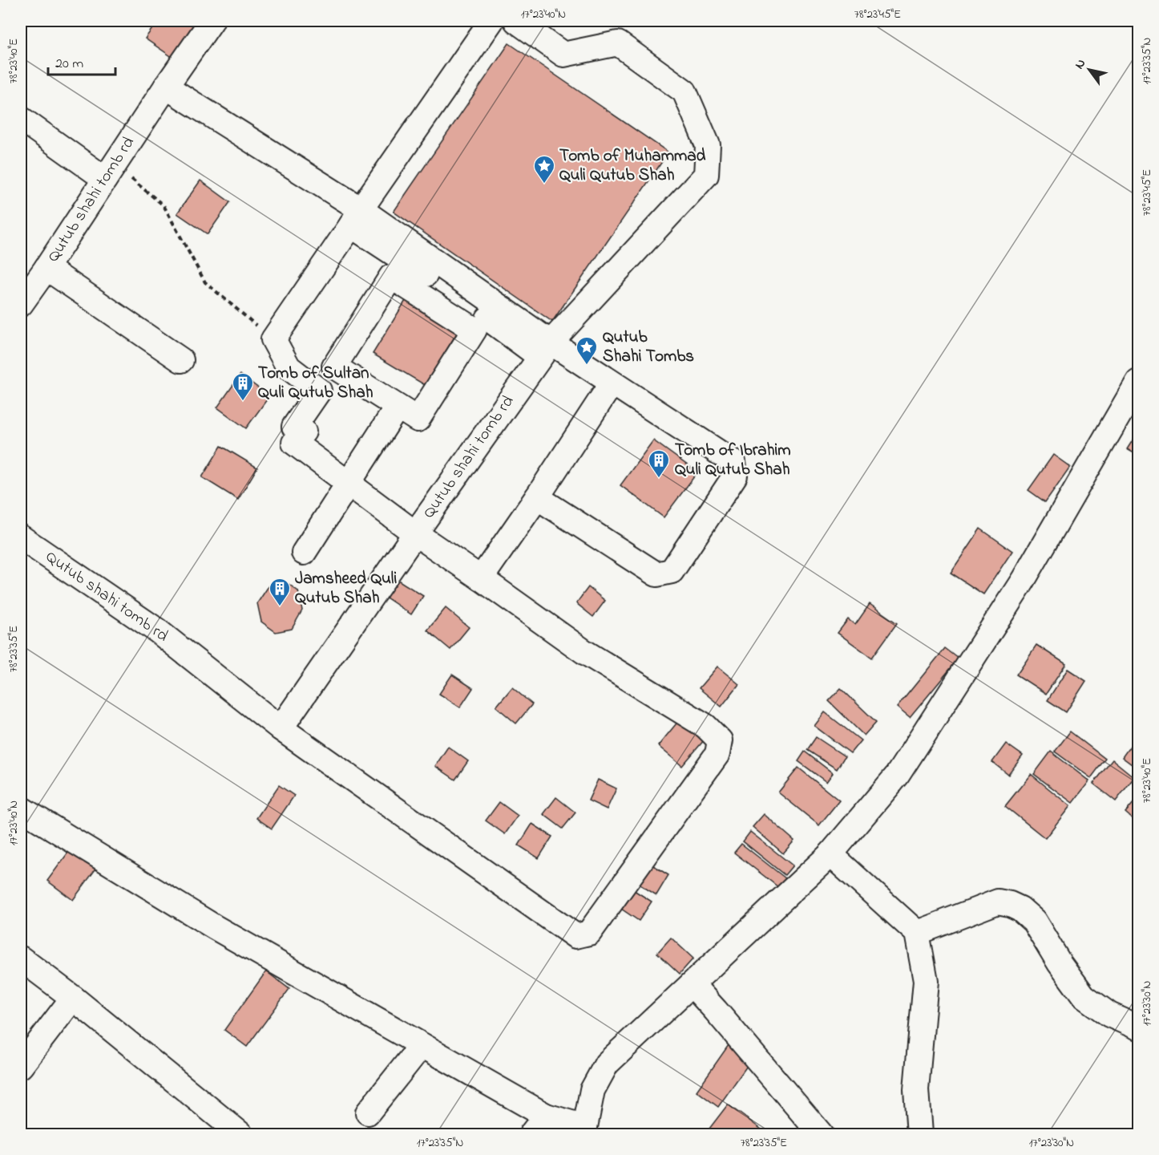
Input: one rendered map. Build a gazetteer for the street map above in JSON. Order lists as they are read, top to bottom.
{
  "streets": {
    "street": ["Qutub shahi tomb rd"]
  },
  "places": {
    "place": ["Tomb of Muhammad Quli Qutub Shah", "Qutub Shahi Tombs"],
    "building": ["Tomb of Sultan Quli Qutub Shah", "Tomb of Ibrahim Quli Qutub Shah", "Jamsheed Quli Qutub Shah"]
  },
  "scale_bar": "20 m",
  "north": "top left",
  "coordinates": [
    "17°23'40\"N",
    "78°23'45\"E",
    "17°23'35\"N",
    "78°23'40\"E",
    "78°23'35\"E",
    "17°23'30\"N"
  ]
}
